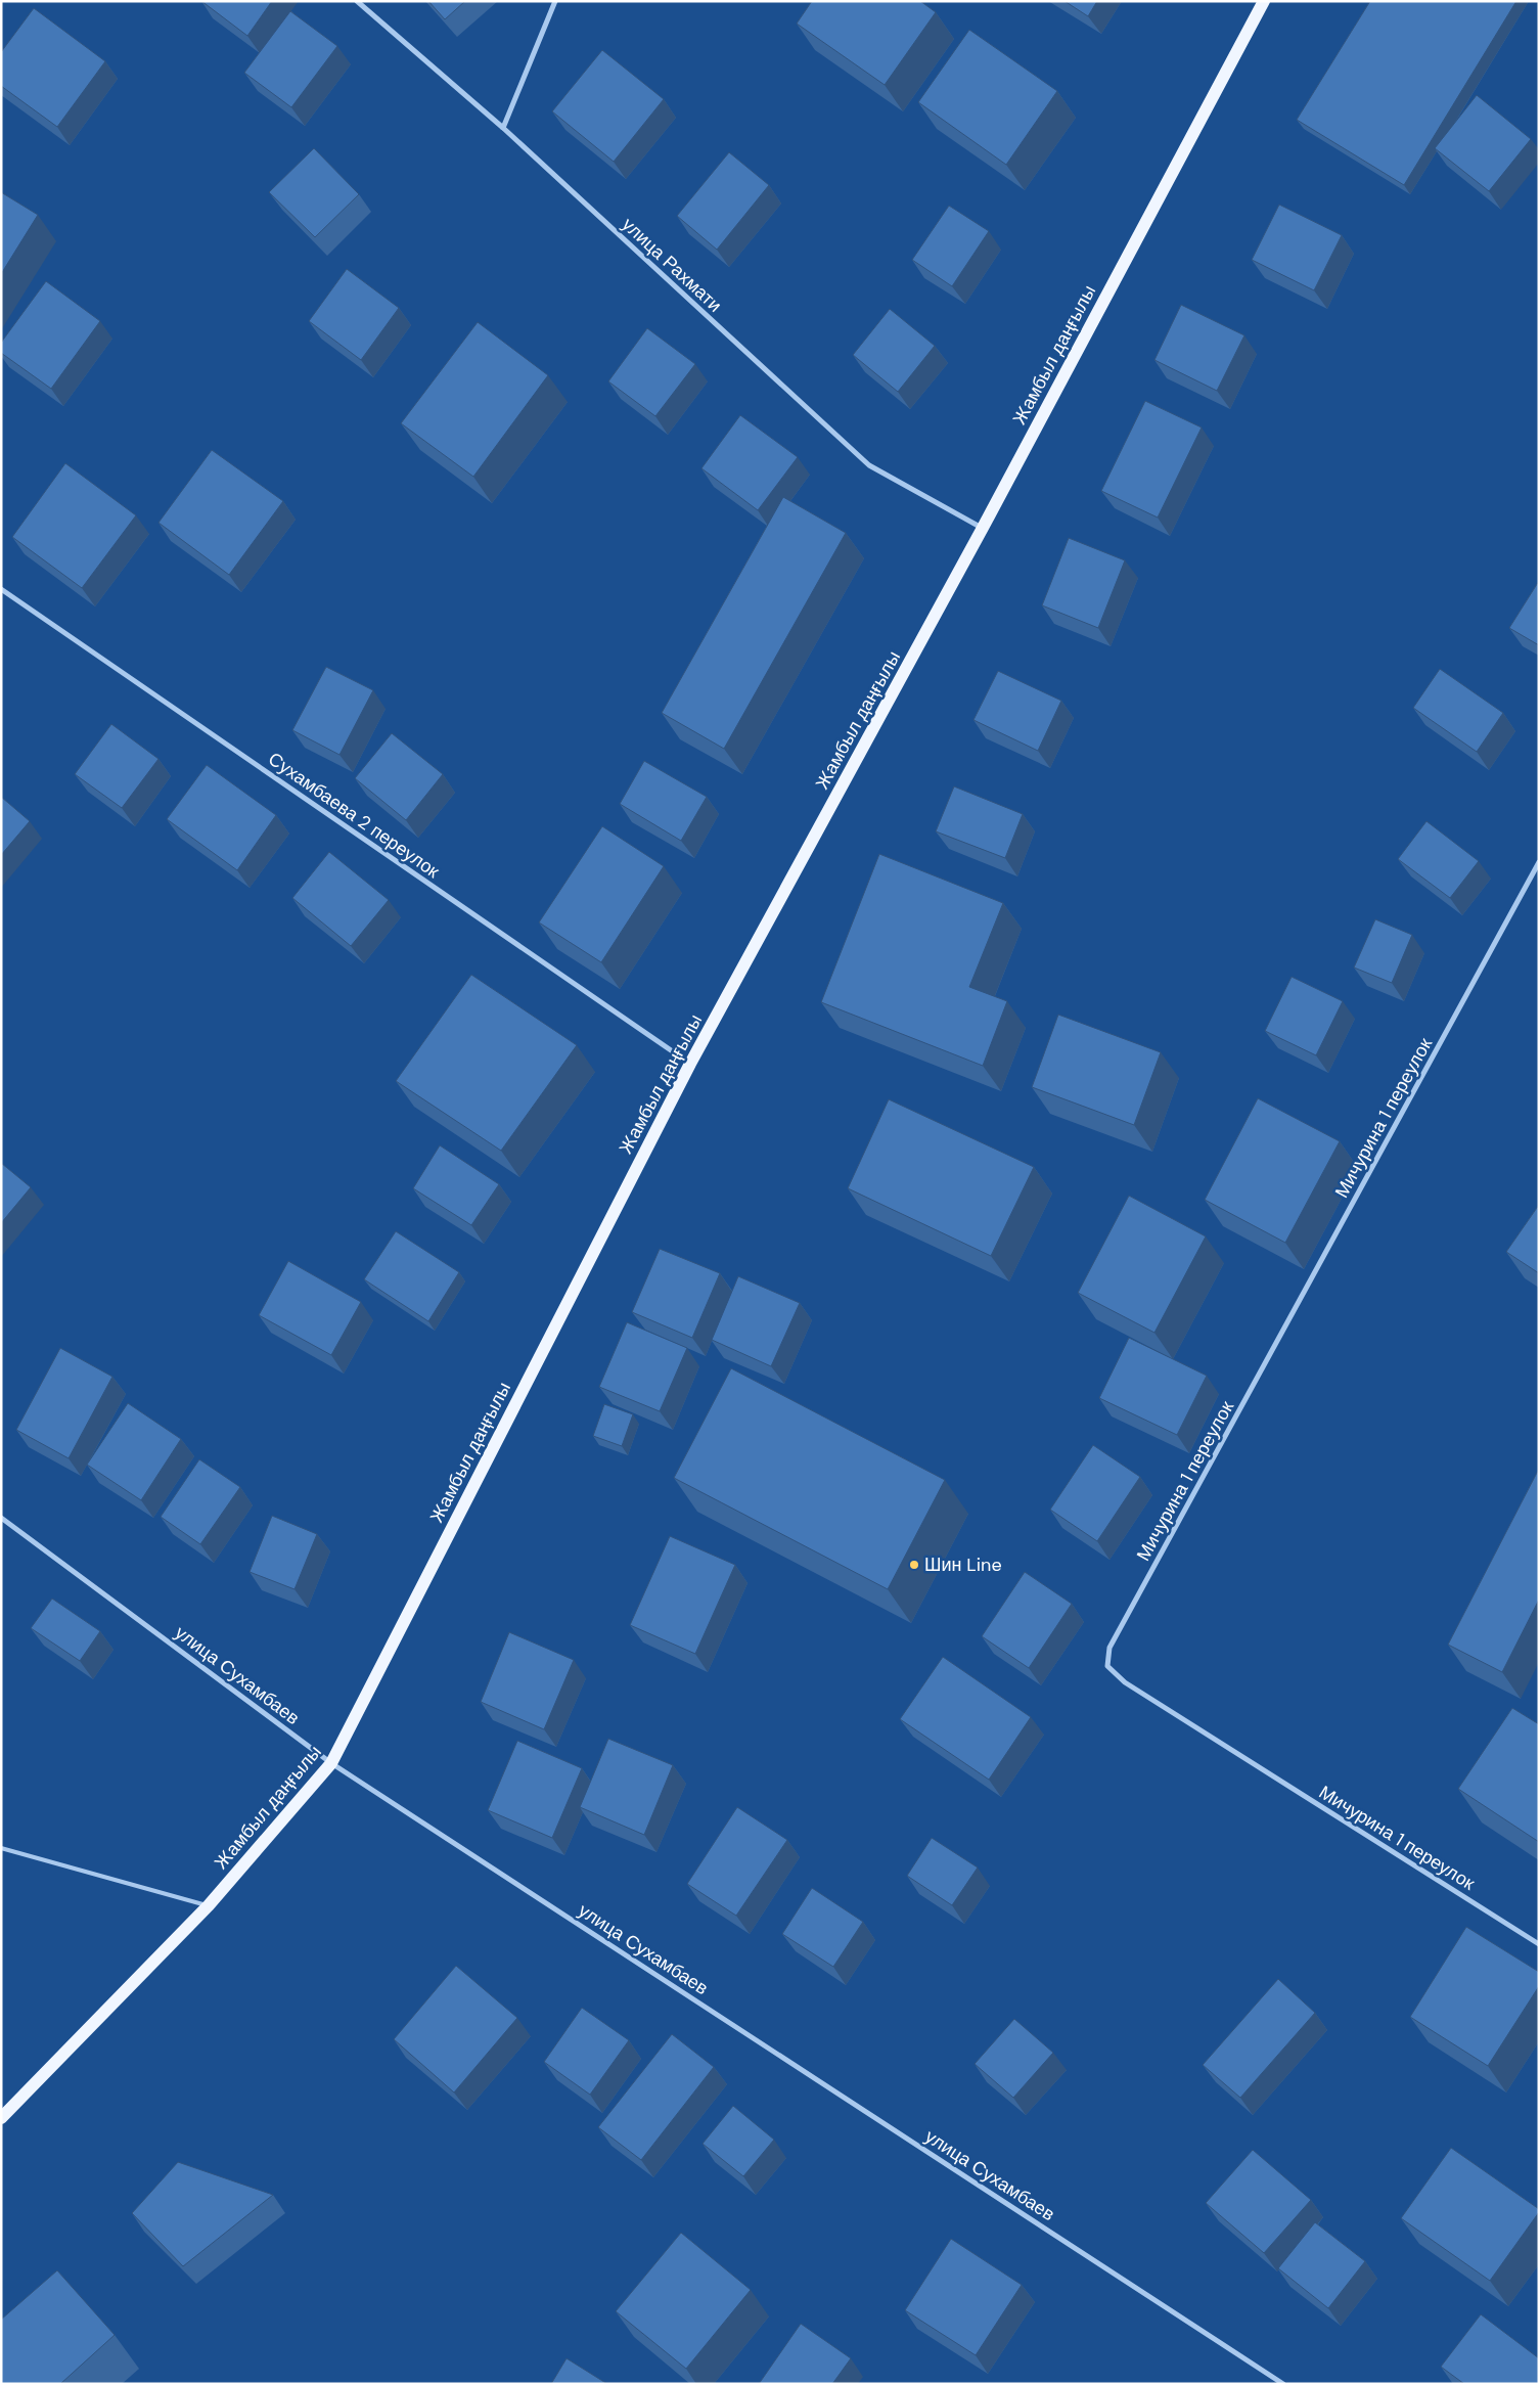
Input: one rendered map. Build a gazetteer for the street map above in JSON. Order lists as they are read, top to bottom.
{
  "streets": {
    "main road": ["Жамбыл даңғылы"],
    "street": [
      "улица Рахмати",
      "Сухамбаева 2 переулок",
      "Мичурина 1 переулок",
      "улица Сухамбаев"
    ]
  },
  "crossings": [
    ["улица Рахмати", "Жамбыл даңғылы"],
    ["Жамбыл даңғылы", "Сухамбаева 2 переулок"],
    ["Жамбыл даңғылы", "улица Сухамбаев"]
  ],
  "places": ["Шин Line"]
}
